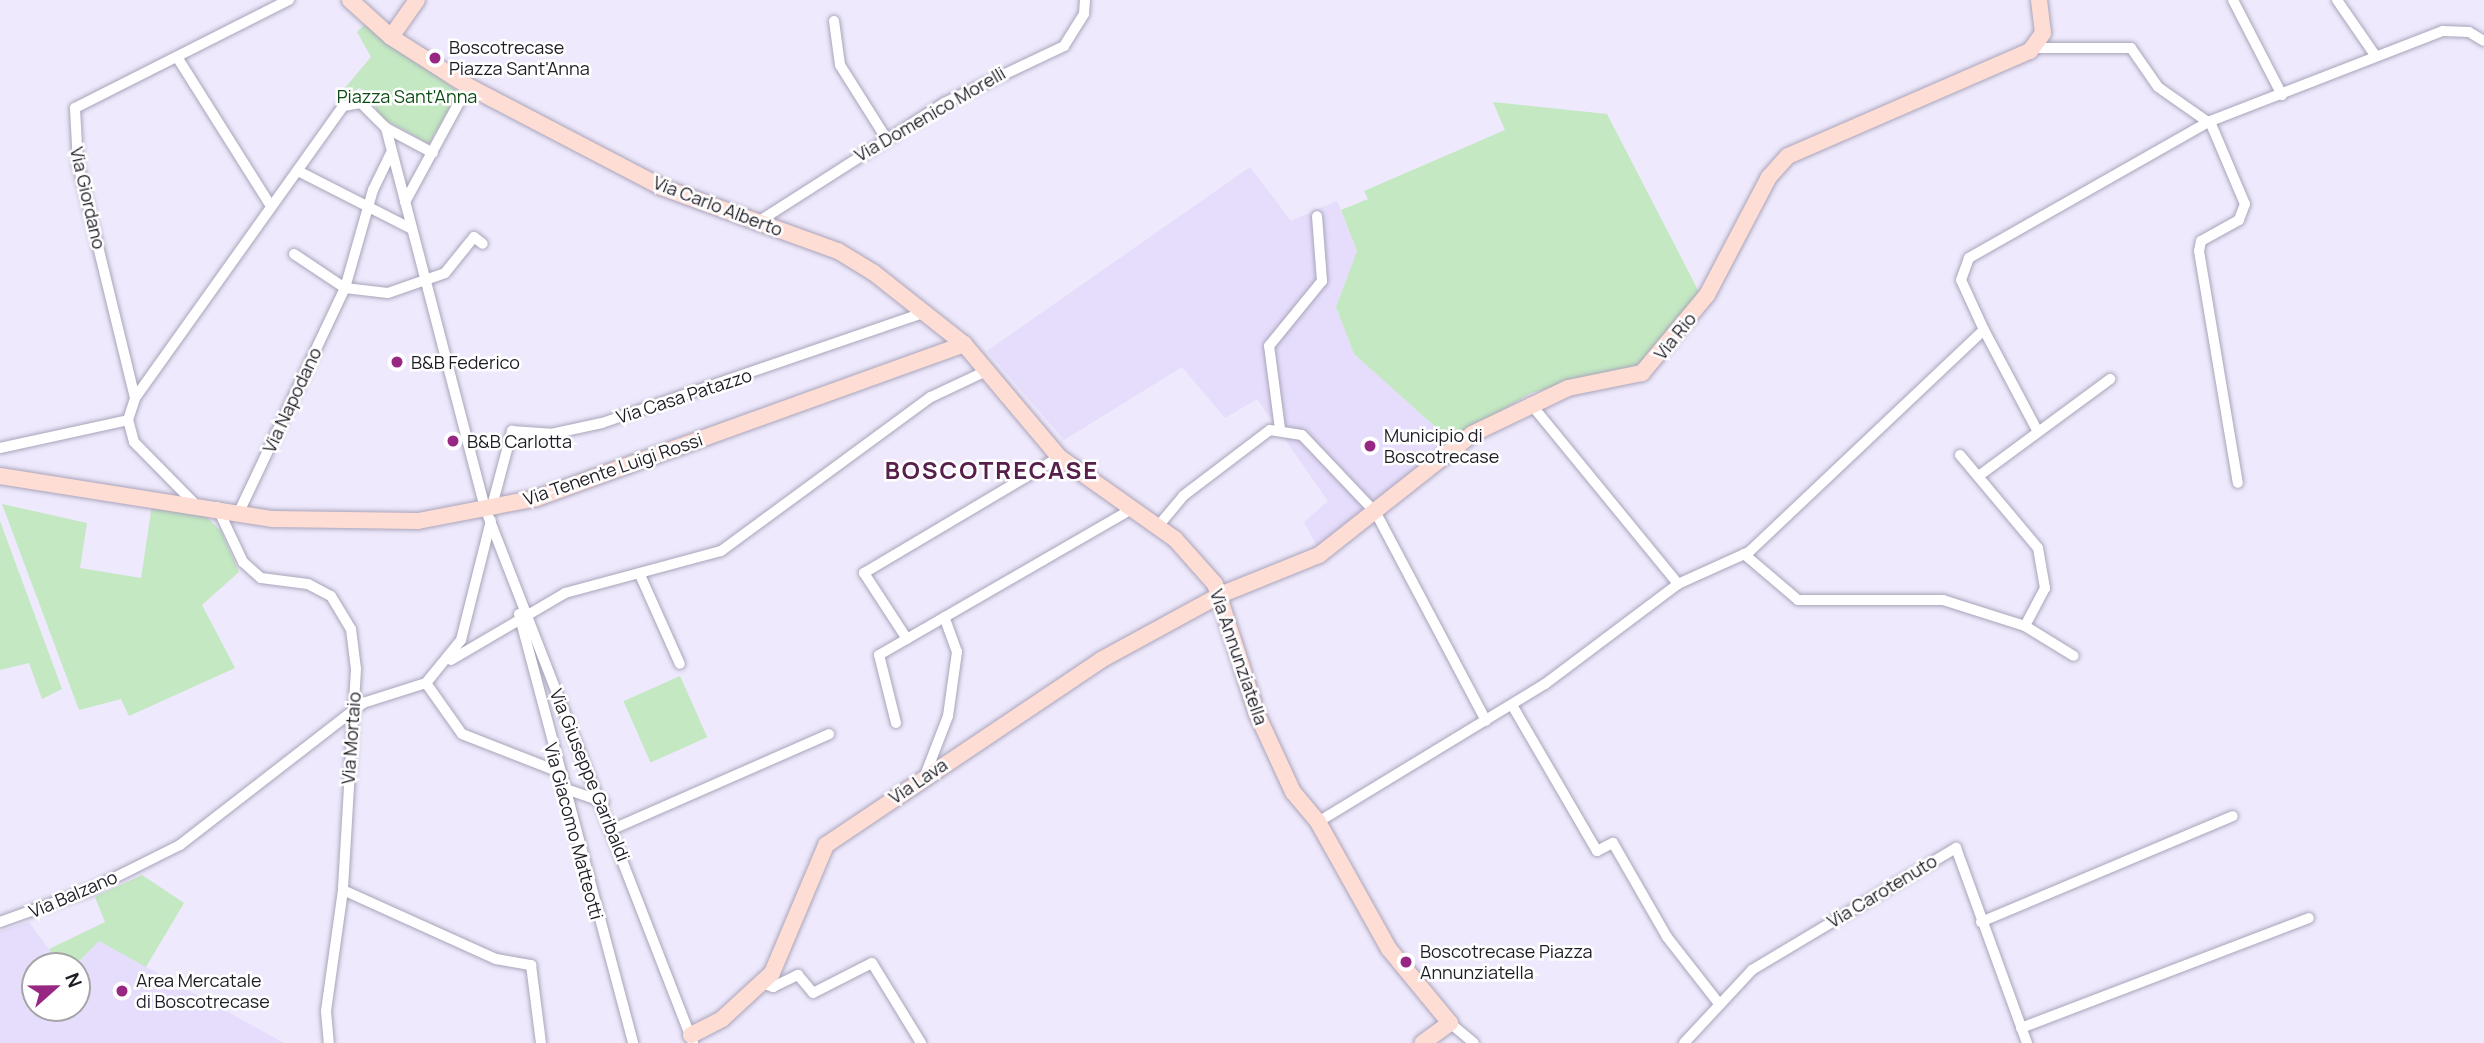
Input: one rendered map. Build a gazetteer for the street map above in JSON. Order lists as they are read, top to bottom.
{
  "streets": {
    "street": [
      "Via Domenico Morelli",
      "Via Giordano",
      "Via Carlo Alberto",
      "Via Rio",
      "Via Casa Patazzo",
      "Via Napodano",
      "Via Tenente Luigi Rossi",
      "Via Annunziatella",
      "Via Mortaio",
      "Via Giuseppe Garibaldi",
      "Via Lava",
      "Via Giacomo Matteotti",
      "Via Carotenuto",
      "Via Balzano"
    ]
  },
  "crossings": [
    ["Via Domenico Morelli", "Via Carlo Alberto"],
    ["Via Carlo Alberto", "Via Casa Patazzo"],
    ["Via Carlo Alberto", "Via Tenente Luigi Rossi"],
    ["Via Carlo Alberto", "Via Annunziatella"],
    ["Via Rio", "Via Annunziatella"],
    ["Via Rio", "Via Lava"],
    ["Via Casa Patazzo", "Via Tenente Luigi Rossi"],
    ["Via Casa Patazzo", "Via Giacomo Matteotti"],
    ["Via Napodano", "Via Tenente Luigi Rossi"],
    ["Via Tenente Luigi Rossi", "Via Annunziatella"],
    ["Via Tenente Luigi Rossi", "Via Mortaio"],
    ["Via Tenente Luigi Rossi", "Via Giacomo Matteotti"],
    ["Via Annunziatella", "Via Lava"],
    ["Via Mortaio", "Via Balzano"],
    ["Via Giuseppe Garibaldi", "Via Lava"],
    ["Via Giuseppe Garibaldi", "Via Giacomo Matteotti"]
  ],
  "districts": ["BOSCOTRECASE"],
  "parks": ["Piazza Sant'Anna"],
  "places": [
    "Boscotrecase Piazza Sant'Anna",
    "B&B Federico",
    "B&B Carlotta",
    "Municipio di Boscotrecase",
    "Boscotrecase Piazza Annunziatella",
    "Area Mercatale di Boscotrecase"
  ],
  "north": "right"
}
